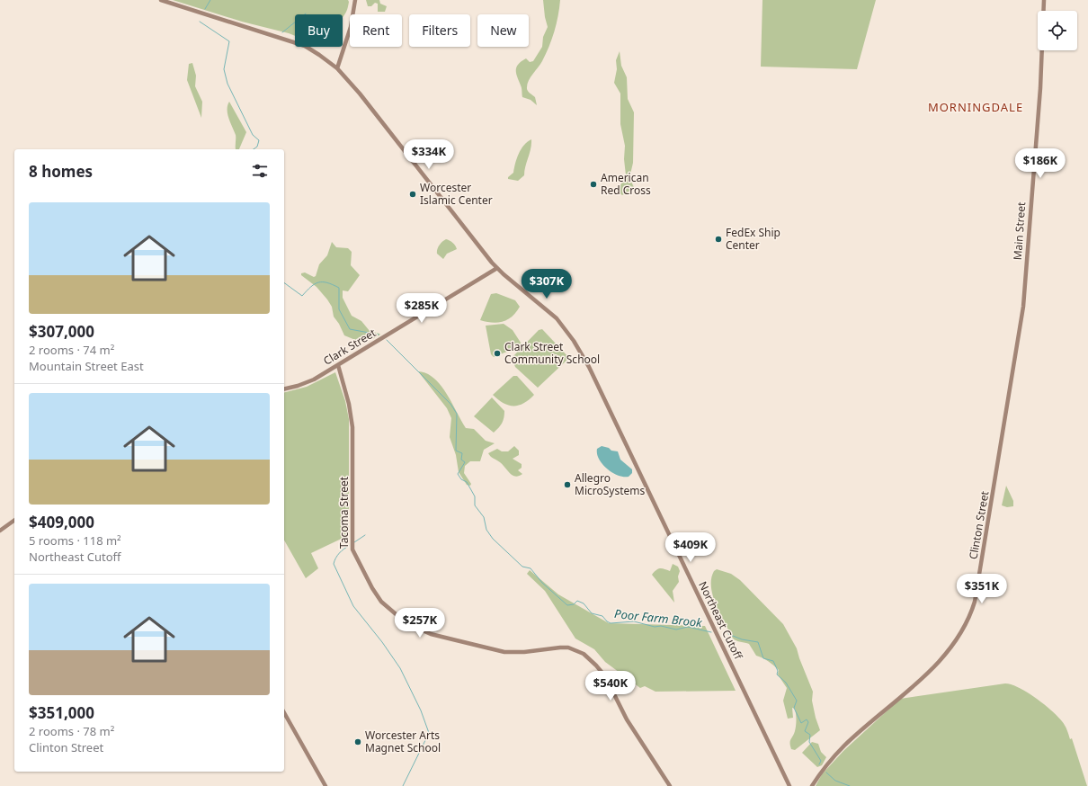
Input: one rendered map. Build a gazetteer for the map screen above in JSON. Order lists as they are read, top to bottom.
{
  "streets": {
    "main road": [
      "Main Street",
      "Clark Street",
      "Tacoma Street",
      "Clinton Street",
      "Northeast Cutoff"
    ]
  },
  "crossings": [
    ["Main Street", "Clinton Street"],
    ["Clark Street", "Tacoma Street"],
    ["Clark Street", "Northeast Cutoff"]
  ],
  "districts": ["MORNINGDALE"],
  "water": ["Poor Farm Brook"],
  "places": [
    "American Red Cross",
    "Worcester Islamic Center",
    "FedEx Ship Center",
    "Clark Street Community School",
    "Allegro MicroSystems",
    "Worcester Arts Magnet School"
  ],
  "page": {
    "chip": [
      "Buy",
      "Rent",
      "Filters",
      "New"
    ],
    "price": [
      "$334K",
      "$186K",
      "$307K",
      "$285K",
      "$409K",
      "$351K",
      "$257K",
      "$540K"
    ],
    "heading": "8 homes",
    "list": [
      {
        "name": "$307,000",
        "note": "2 rooms · 74 m² · Mountain Street East"
      },
      {
        "name": "$409,000",
        "note": "5 rooms · 118 m² · Northeast Cutoff"
      },
      {
        "name": "$351,000",
        "note": "2 rooms · 78 m² · Clinton Street"
      }
    ]
  }
}
